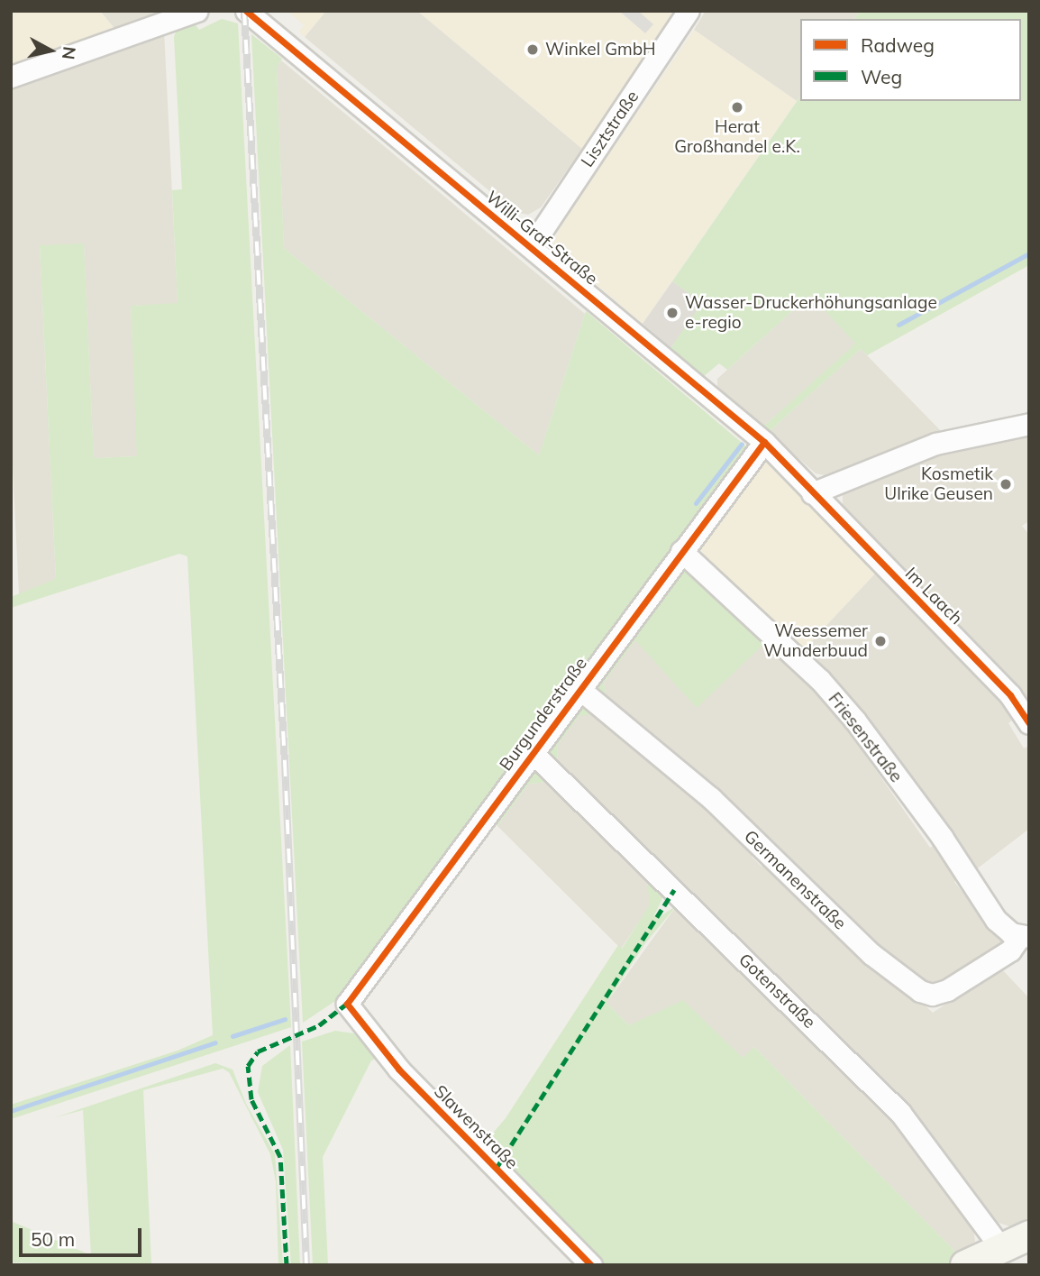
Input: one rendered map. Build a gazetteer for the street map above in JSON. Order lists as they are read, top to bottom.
{
  "streets": {
    "street": [
      "Lisztstraße",
      "Willi-Graf-Straße",
      "Im Laach",
      "Burgunderstraße",
      "Friesenstraße",
      "Germanenstraße",
      "Gotenstraße",
      "Slawenstraße"
    ]
  },
  "crossings": [
    ["Lisztstraße", "Willi-Graf-Straße"],
    ["Willi-Graf-Straße", "Im Laach"],
    ["Willi-Graf-Straße", "Burgunderstraße"],
    ["Burgunderstraße", "Friesenstraße"],
    ["Burgunderstraße", "Germanenstraße"],
    ["Burgunderstraße", "Gotenstraße"],
    ["Burgunderstraße", "Slawenstraße"],
    ["Friesenstraße", "Germanenstraße"]
  ],
  "places": [
    "Winkel GmbH",
    "Herat Großhandel e.K.",
    "Wasser-Druckerhöhungsanlage e-regio",
    "Kosmetik Ulrike Geusen",
    "Weessemer Wunderbuud"
  ],
  "legend": ["Radweg", "Weg"],
  "scale_bar": "50 m",
  "north": "right"
}
